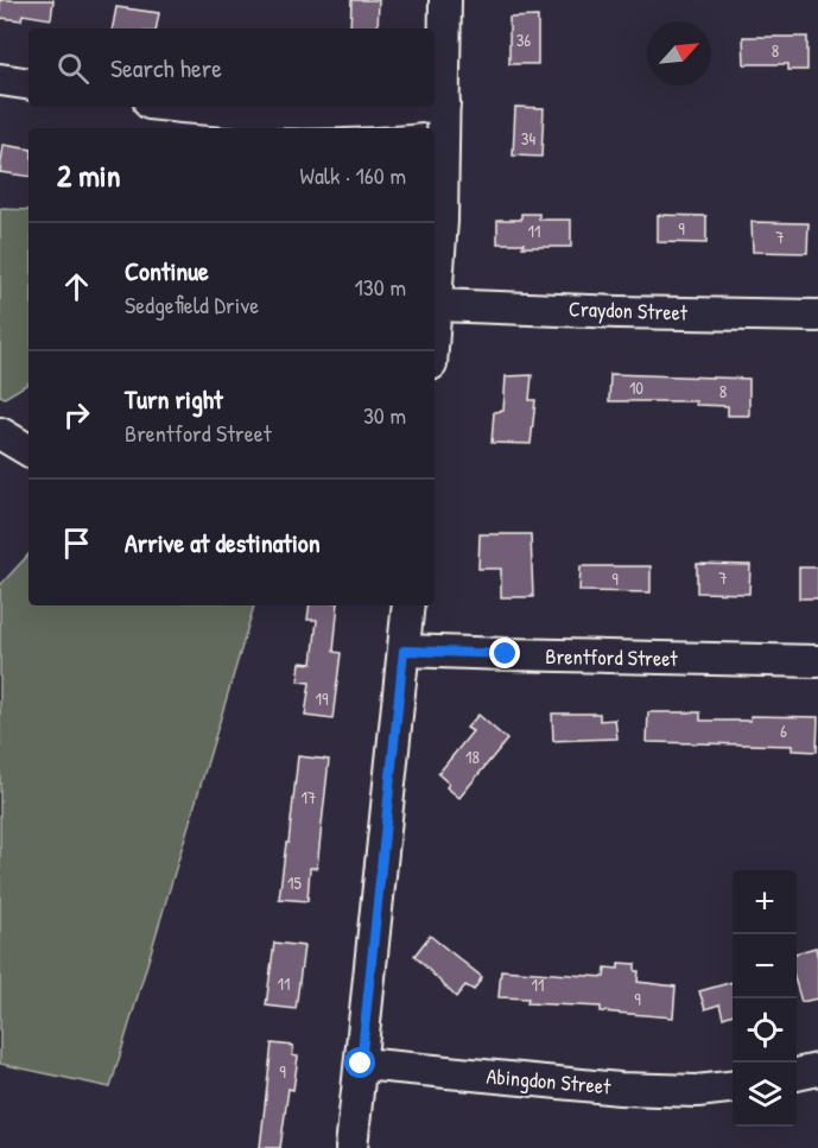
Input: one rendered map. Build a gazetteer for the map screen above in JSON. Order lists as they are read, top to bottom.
{
  "streets": {
    "street": ["Craydon Street", "Brentford Street", "Abingdon Street"]
  },
  "house_numbers": [
    "36",
    "8",
    "34",
    "9",
    "11",
    "7",
    "10",
    "8",
    "7",
    "9",
    "19",
    "6",
    "18",
    "17",
    "15",
    "11",
    "11",
    "9",
    "9"
  ],
  "north": "top right",
  "page": {
    "search": "Search here",
    "heading": ["2 min", "Walk · 160 m"],
    "list": [
      ["Continue", "Sedgefield Drive", "130 m"],
      ["Turn right", "Brentford Street", "30 m"],
      "Arrive at destination"
    ],
    "map_buttons": ["+", "−"]
  }
}
